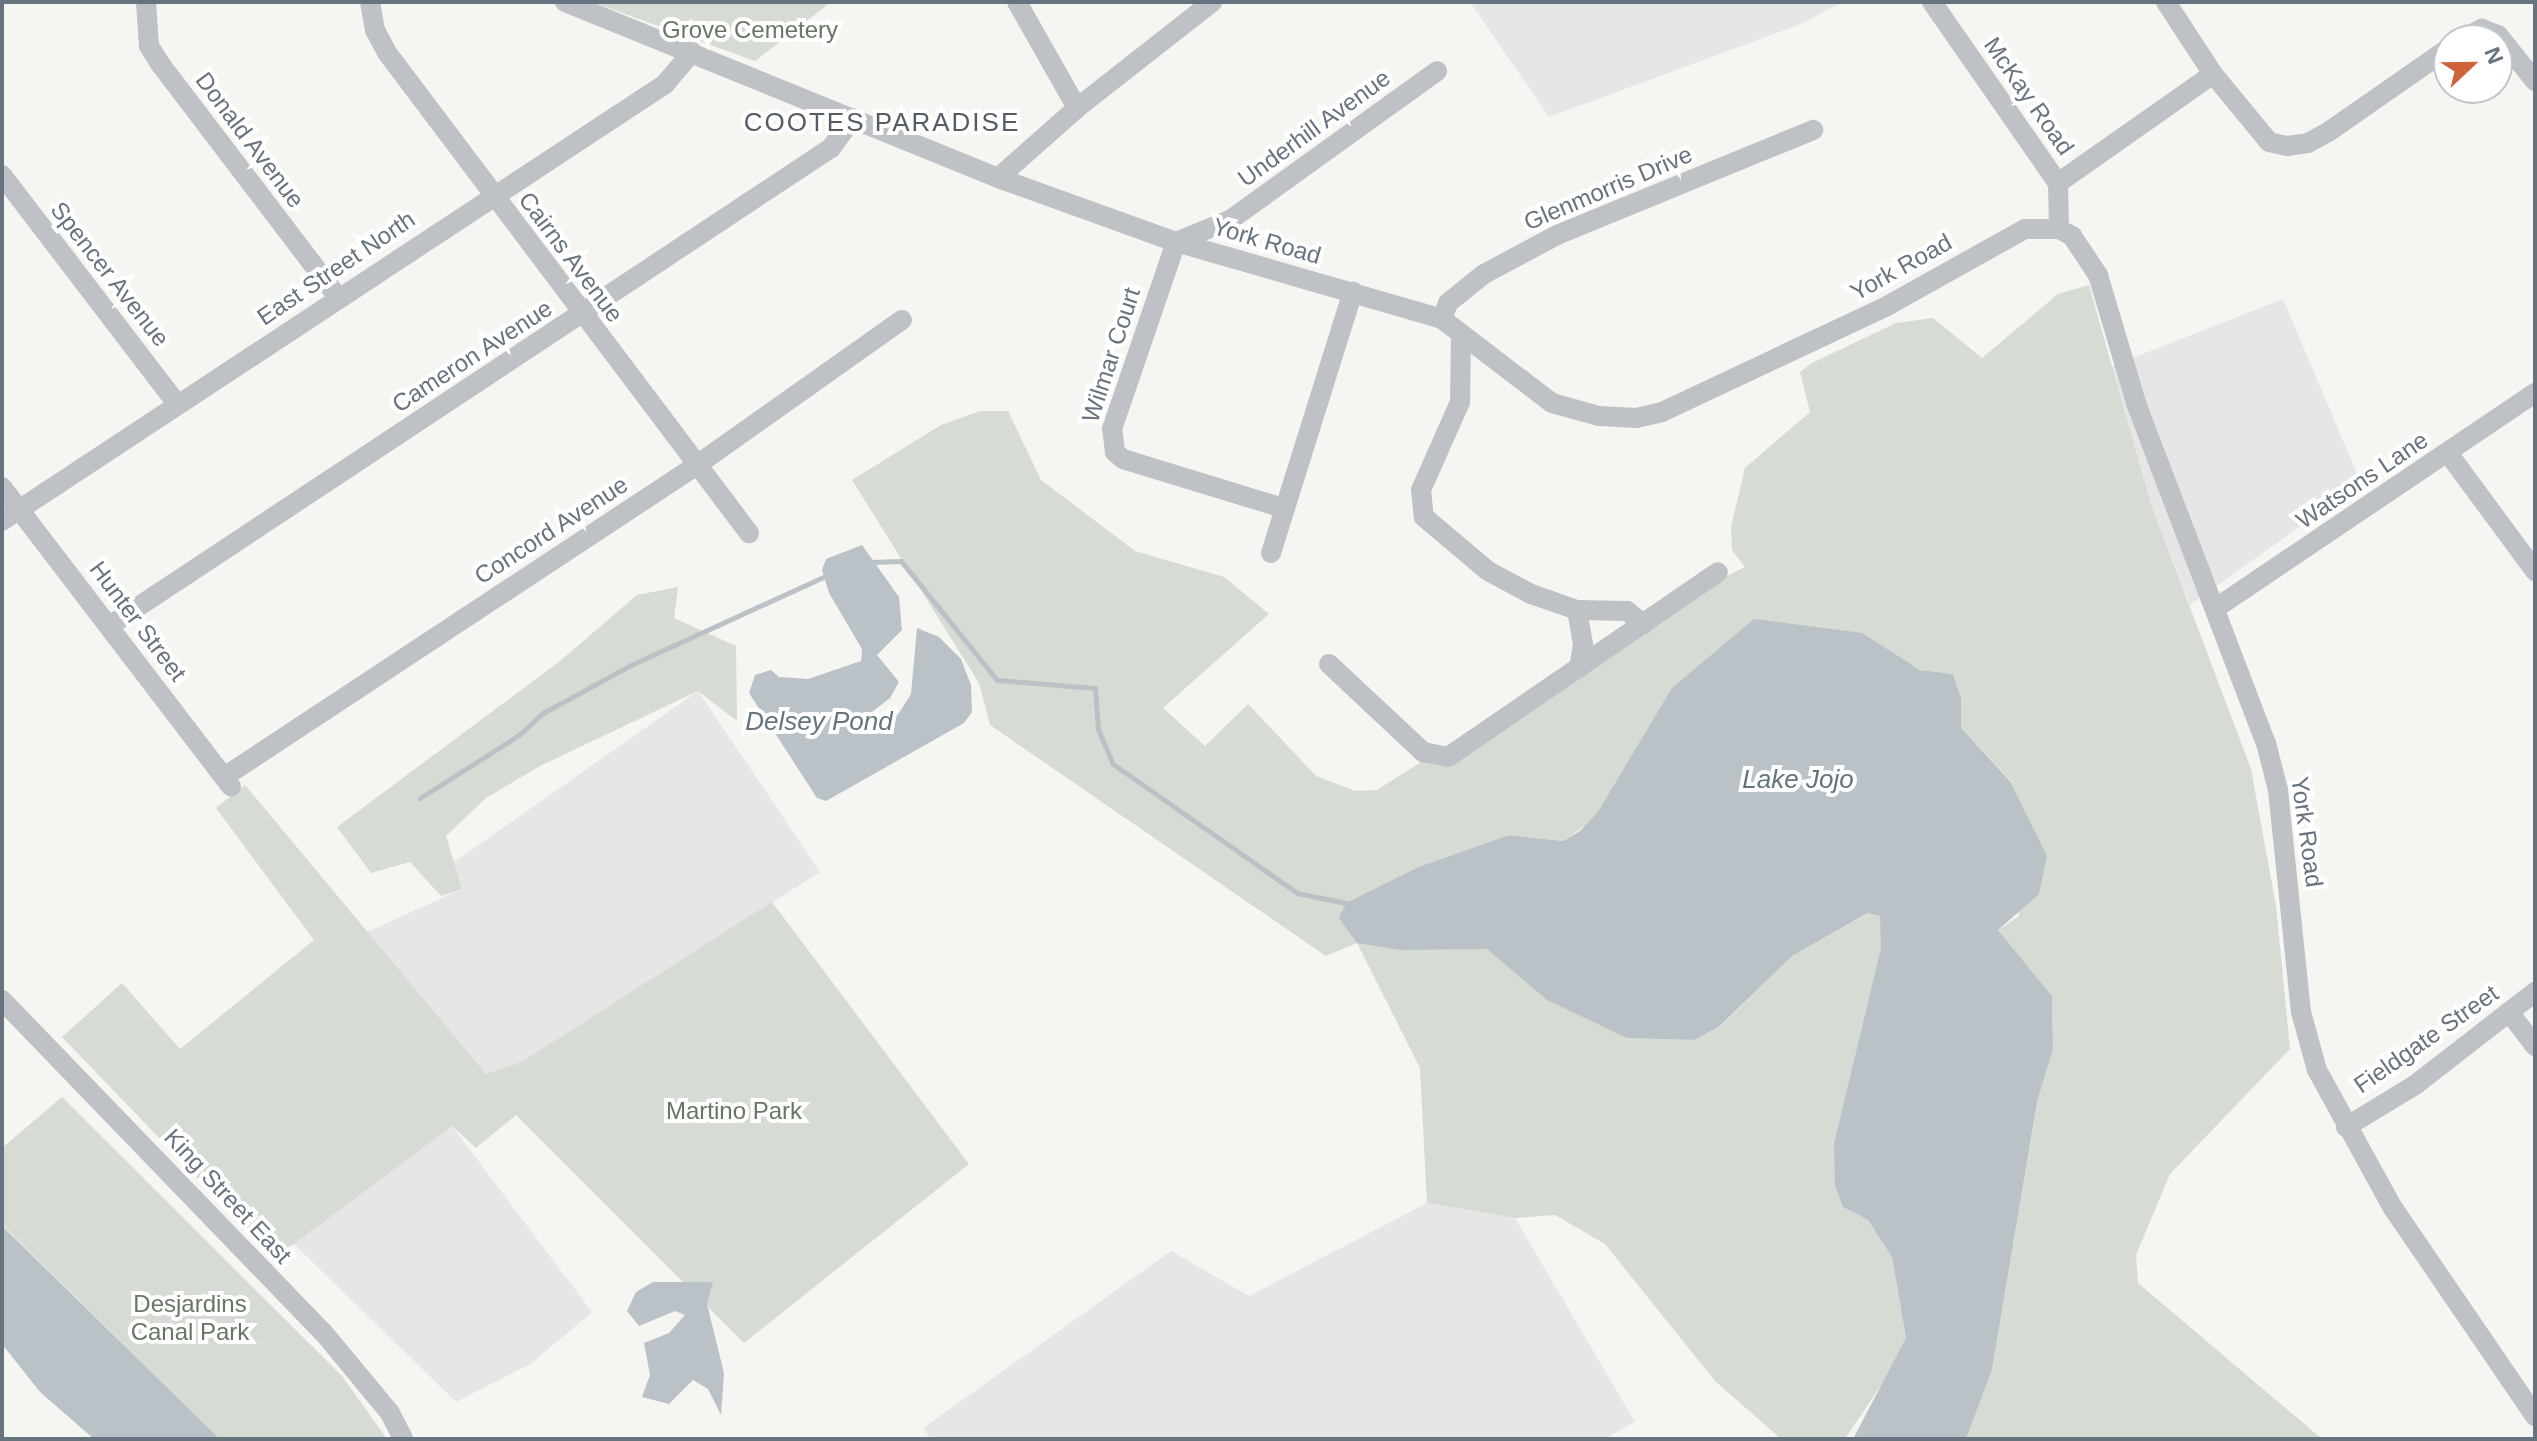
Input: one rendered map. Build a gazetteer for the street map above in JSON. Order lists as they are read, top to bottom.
{
  "streets": {
    "street": [
      "McKay Road",
      "Underhill Avenue",
      "Donald Avenue",
      "Glenmorris Drive",
      "York Road",
      "Cairns Avenue",
      "East Street North",
      "Spencer Avenue",
      "Wilmar Court",
      "Cameron Avenue",
      "Watsons Lane",
      "Concord Avenue",
      "Hunter Street",
      "Fieldgate Street",
      "King Street East"
    ]
  },
  "crossings": [
    ["McKay Road", "York Road"],
    ["Underhill Avenue", "York Road"],
    ["Underhill Avenue", "Wilmar Court"],
    ["Donald Avenue", "East Street North"],
    ["Glenmorris Drive", "York Road"],
    ["York Road", "East Street North"],
    ["York Road", "Wilmar Court"],
    ["York Road", "Cameron Avenue"],
    ["York Road", "Watsons Lane"],
    ["York Road", "Fieldgate Street"],
    ["Cairns Avenue", "East Street North"],
    ["Cairns Avenue", "Cameron Avenue"],
    ["Cairns Avenue", "Concord Avenue"],
    ["East Street North", "Spencer Avenue"],
    ["East Street North", "Hunter Street"],
    ["Cameron Avenue", "Hunter Street"],
    ["Concord Avenue", "Hunter Street"]
  ],
  "districts": ["COOTES PARADISE"],
  "water": ["Delsey Pond", "Lake Jojo"],
  "parks": ["Grove Cemetery", "Martino Park", "Desjardins Canal Park"],
  "north": "right"
}
